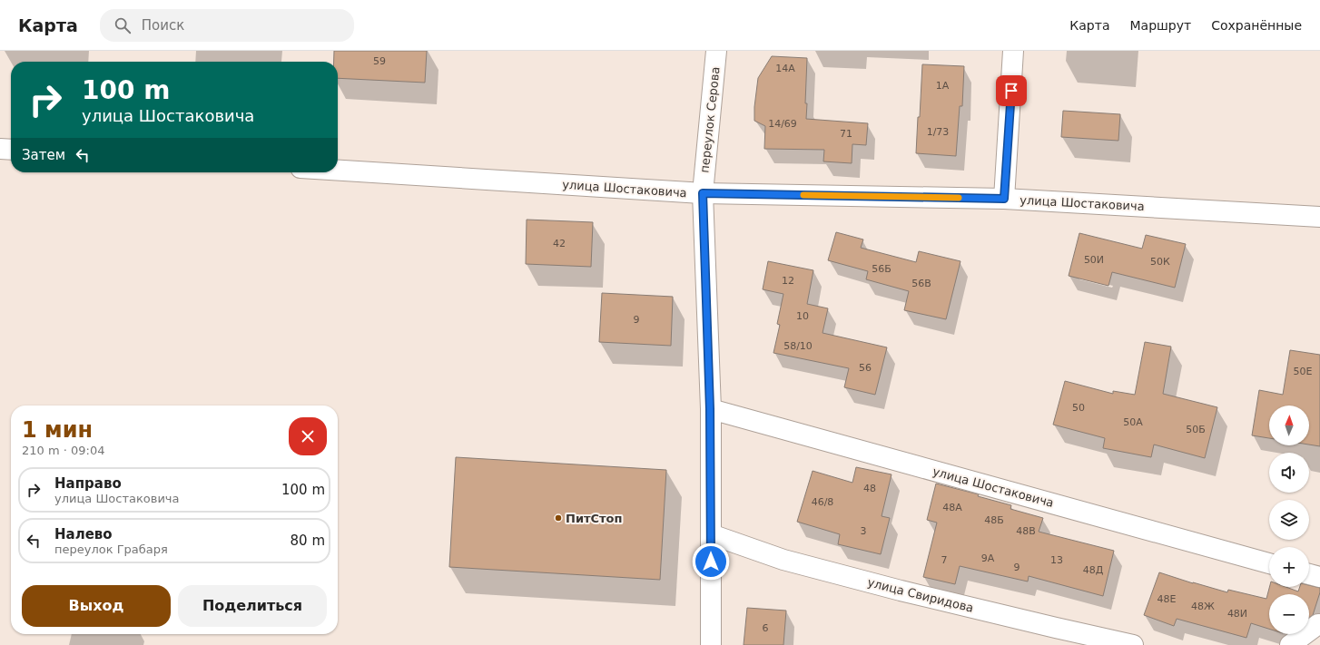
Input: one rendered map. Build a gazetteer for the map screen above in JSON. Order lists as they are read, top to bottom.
{
  "streets": {
    "street": ["переулок Серова", "улица Шостаковича", "улица Свиридова"]
  },
  "crossings": [
    ["переулок Серова", "улица Шостаковича"],
    ["переулок Серова", "улица Свиридова"]
  ],
  "places": ["ПитСтоп"],
  "house_numbers": [
    "59",
    "14А",
    "1А",
    "14/69",
    "1/73",
    "71",
    "42",
    "50И",
    "50К",
    "56Б",
    "12",
    "56В",
    "10",
    "9",
    "58/10",
    "56",
    "50Е",
    "50",
    "50А",
    "50Б",
    "48",
    "46/8",
    "48А",
    "48Б",
    "3",
    "48В",
    "9А",
    "7",
    "13",
    "9",
    "48Д",
    "48Е",
    "48Ж",
    "48И",
    "6"
  ],
  "north": "top",
  "page": {
    "header": "Карта",
    "search": "Поиск",
    "nav": ["Карта", "Маршрут", "Сохранённые"],
    "turn": ["100 m", "улица Шостаковича"],
    "then": "Затем",
    "map_buttons": ["+", "−"],
    "heading": ["1 мин", "210 m · 09:04"],
    "list": [
      {
        "name": "Направо",
        "note": "улица Шостаковича",
        "value": "100 m"
      },
      {
        "name": "Налево",
        "note": "переулок Грабаря",
        "value": "80 m"
      }
    ],
    "buttons": ["Выход", "Поделиться"]
  }
}
